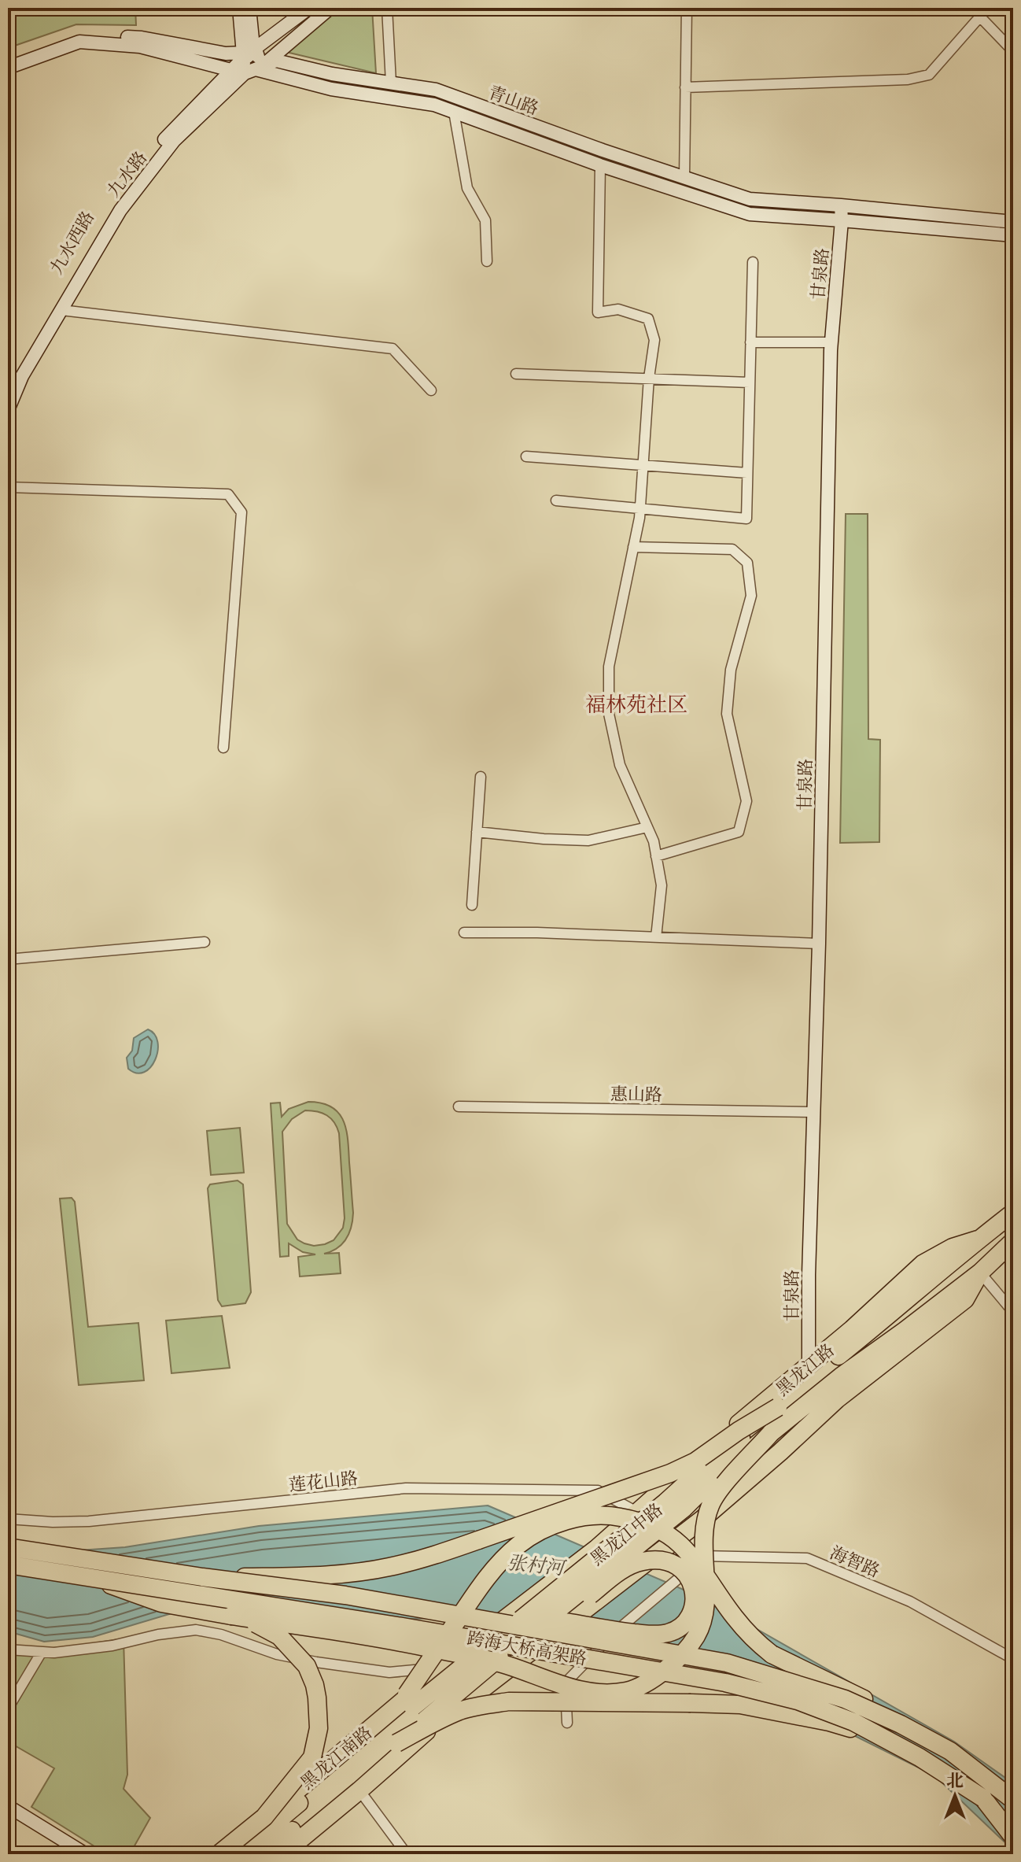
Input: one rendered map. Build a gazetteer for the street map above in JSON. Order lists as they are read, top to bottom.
{
  "streets": {
    "highway": [
      "黑龙江路",
      "黑龙江中路",
      "跨海大桥高架路",
      "黑龙江南路"
    ],
    "main road": [
      "青山路",
      "九水路",
      "九水西路",
      "甘泉路"
    ],
    "street": ["惠山路", "莲花山路", "海智路"]
  },
  "crossings": [
    ["青山路", "九水路"],
    ["青山路", "九水西路"],
    ["青山路", "甘泉路"],
    ["九水路", "九水西路"],
    ["甘泉路", "惠山路"],
    ["甘泉路", "黑龙江路"],
    ["黑龙江路", "莲花山路"],
    ["黑龙江路", "黑龙江中路"],
    ["莲花山路", "黑龙江中路"],
    ["莲花山路", "海智路"],
    ["黑龙江中路", "海智路"],
    ["黑龙江中路", "黑龙江南路"]
  ],
  "districts": ["福林苑社区"],
  "water": ["张村河"],
  "north": "top"
}
